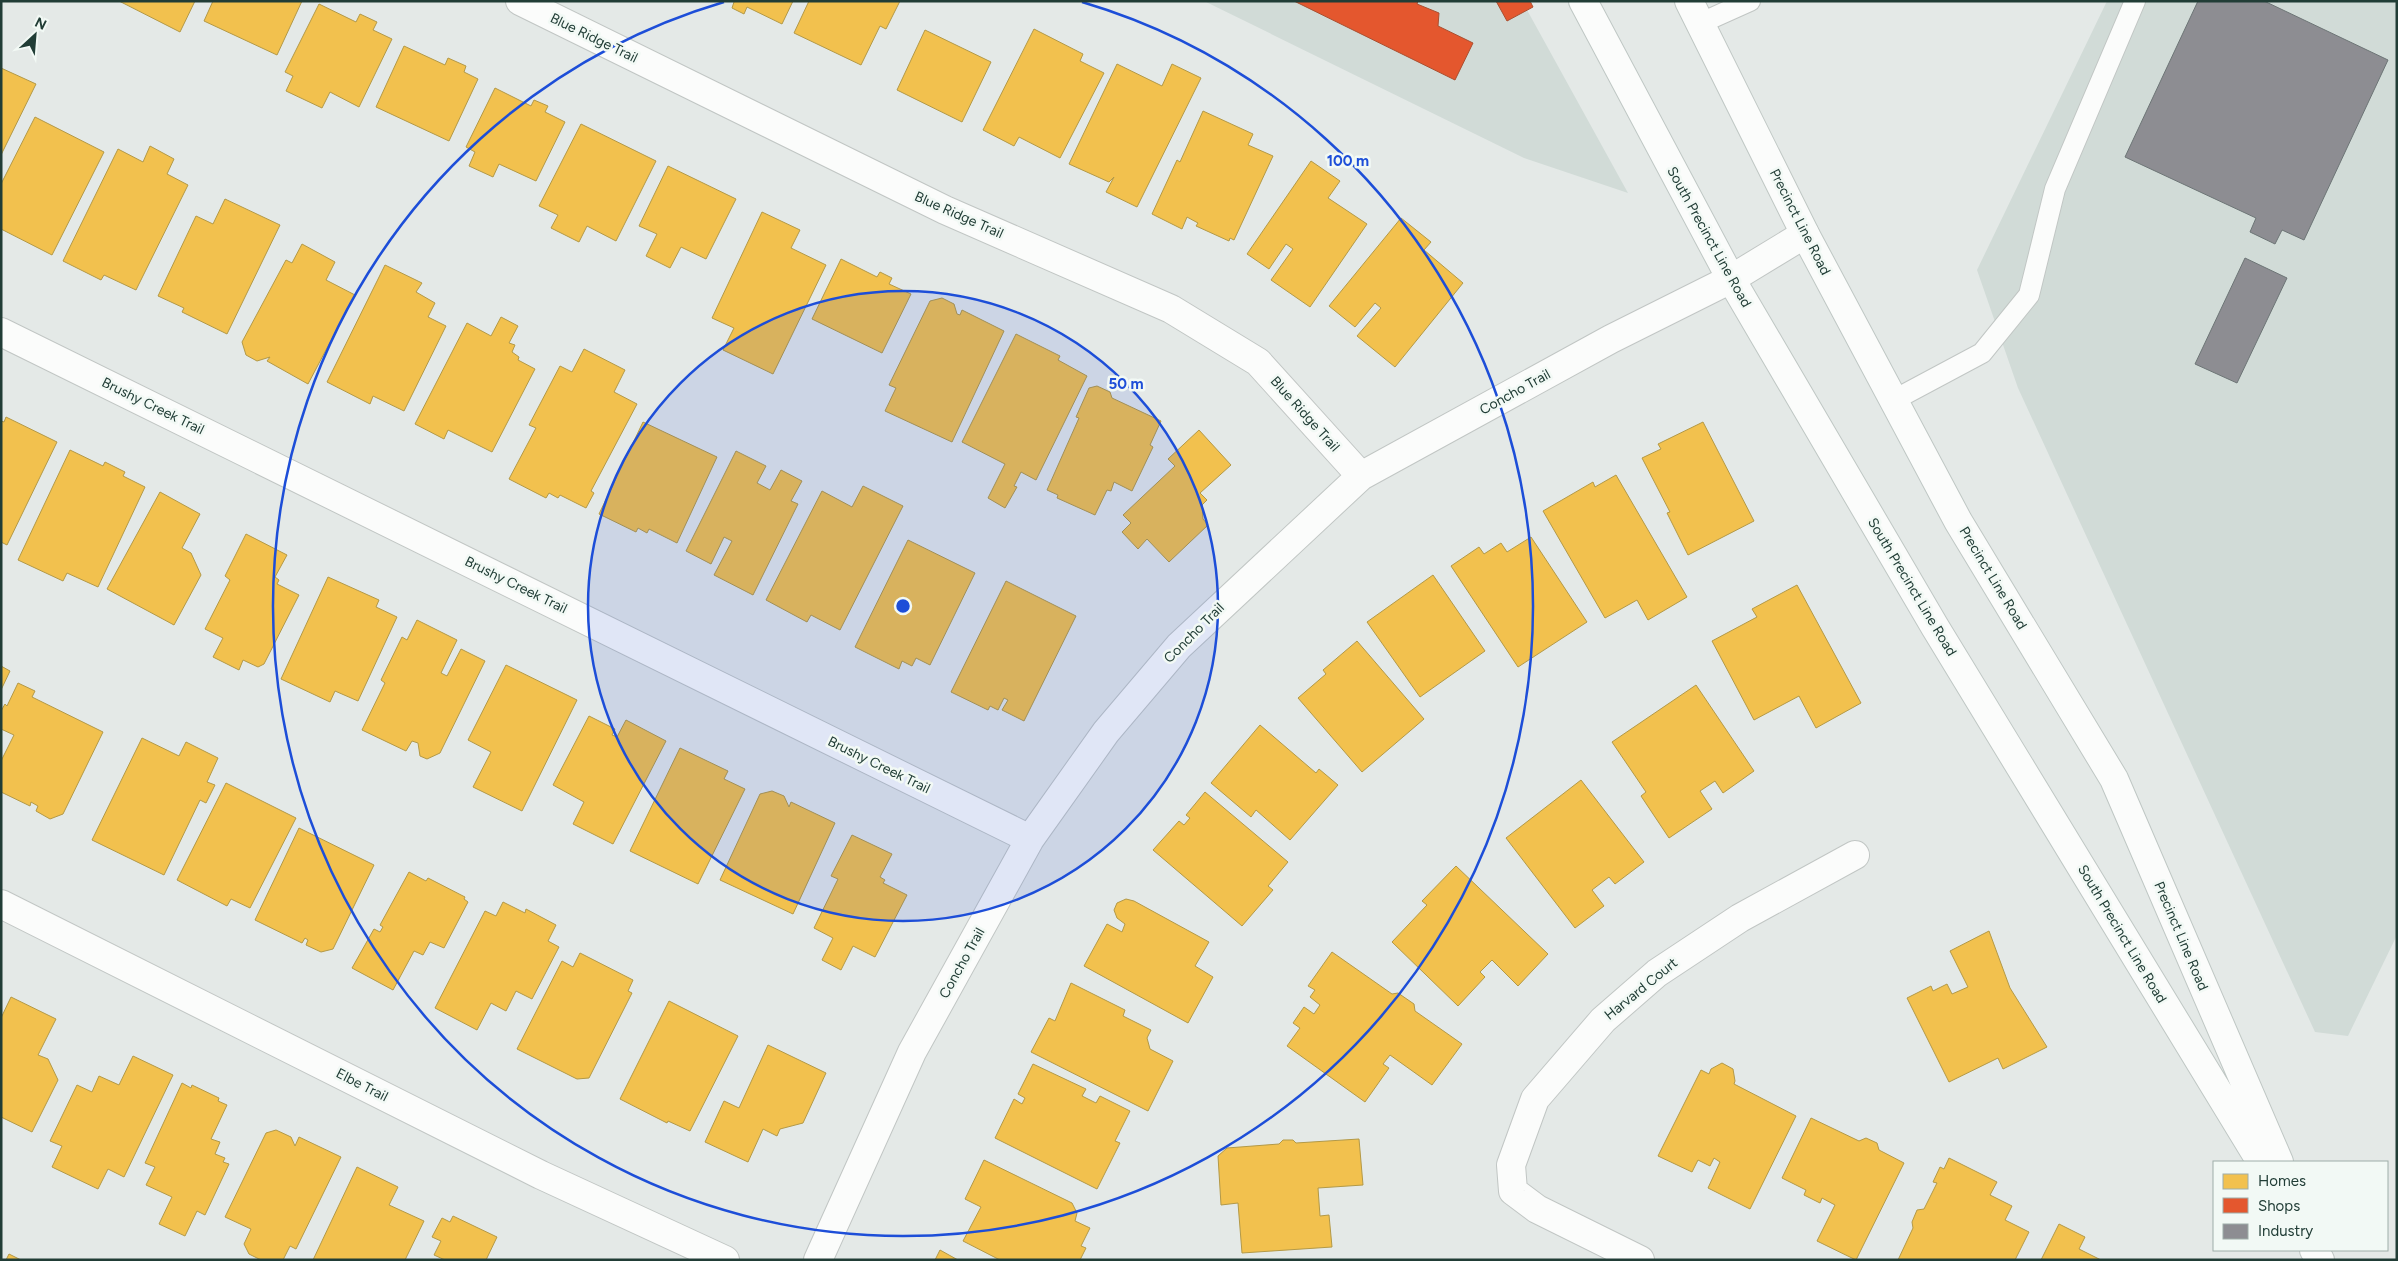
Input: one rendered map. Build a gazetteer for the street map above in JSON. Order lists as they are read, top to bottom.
{
  "streets": {
    "street": [
      "Blue Ridge Trail",
      "Precinct Line Road",
      "South Precinct Line Road",
      "Concho Trail",
      "Brushy Creek Trail",
      "Harvard Court",
      "Elbe Trail"
    ]
  },
  "crossings": [
    ["Blue Ridge Trail", "Concho Trail"],
    ["Precinct Line Road", "Concho Trail"],
    ["South Precinct Line Road", "Concho Trail"],
    ["Concho Trail", "Brushy Creek Trail"]
  ],
  "legend": ["Homes", "Shops", "Industry"],
  "north": "top right",
  "rings": ["100 m", "50 m"]
}
